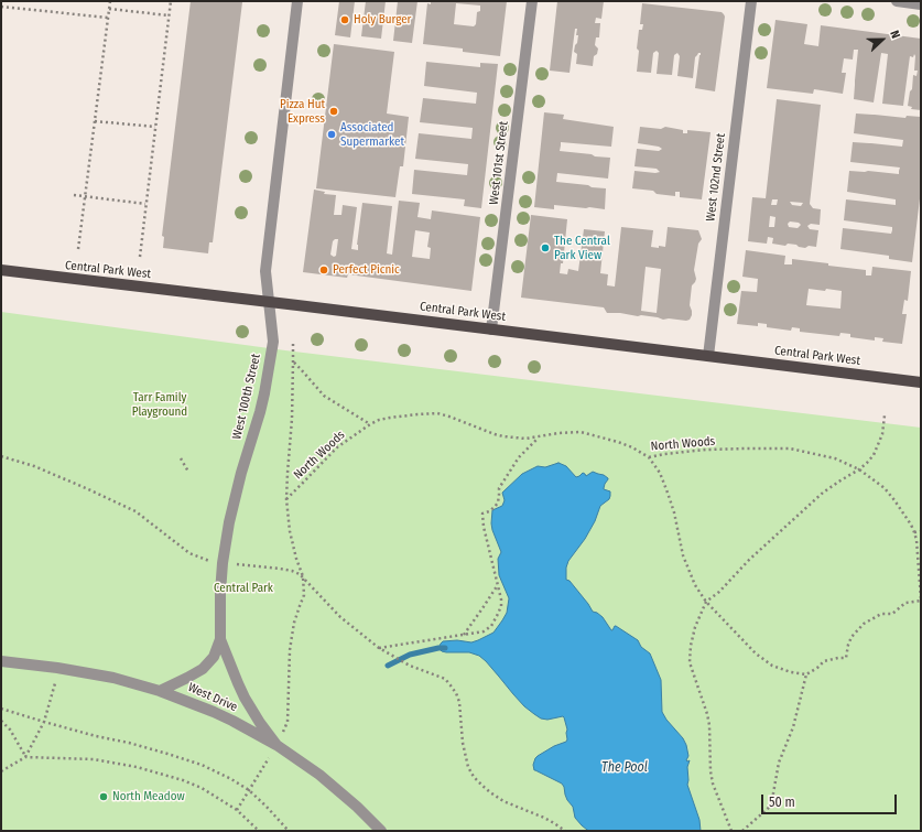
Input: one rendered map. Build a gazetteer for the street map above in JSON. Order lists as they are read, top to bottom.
{
  "streets": {
    "main road": ["Central Park West"],
    "street": [
      "West 101st Street",
      "West 102nd Street",
      "West 100th Street",
      "West Drive"
    ],
    "path": ["North Woods"]
  },
  "crossings": [
    ["West 101st Street", "Central Park West"],
    ["West 102nd Street", "Central Park West"],
    ["Central Park West", "West 100th Street"],
    ["West 100th Street", "West Drive"]
  ],
  "water": ["The Pool"],
  "parks": ["Tarr Family Playground", "Central Park"],
  "places": [
    "Holy Burger",
    "Pizza Hut Express",
    "Associated Supermarket",
    "The Central Park View",
    "Perfect Picnic",
    "North Meadow"
  ],
  "scale_bar": "50 m",
  "north": "right"
}
